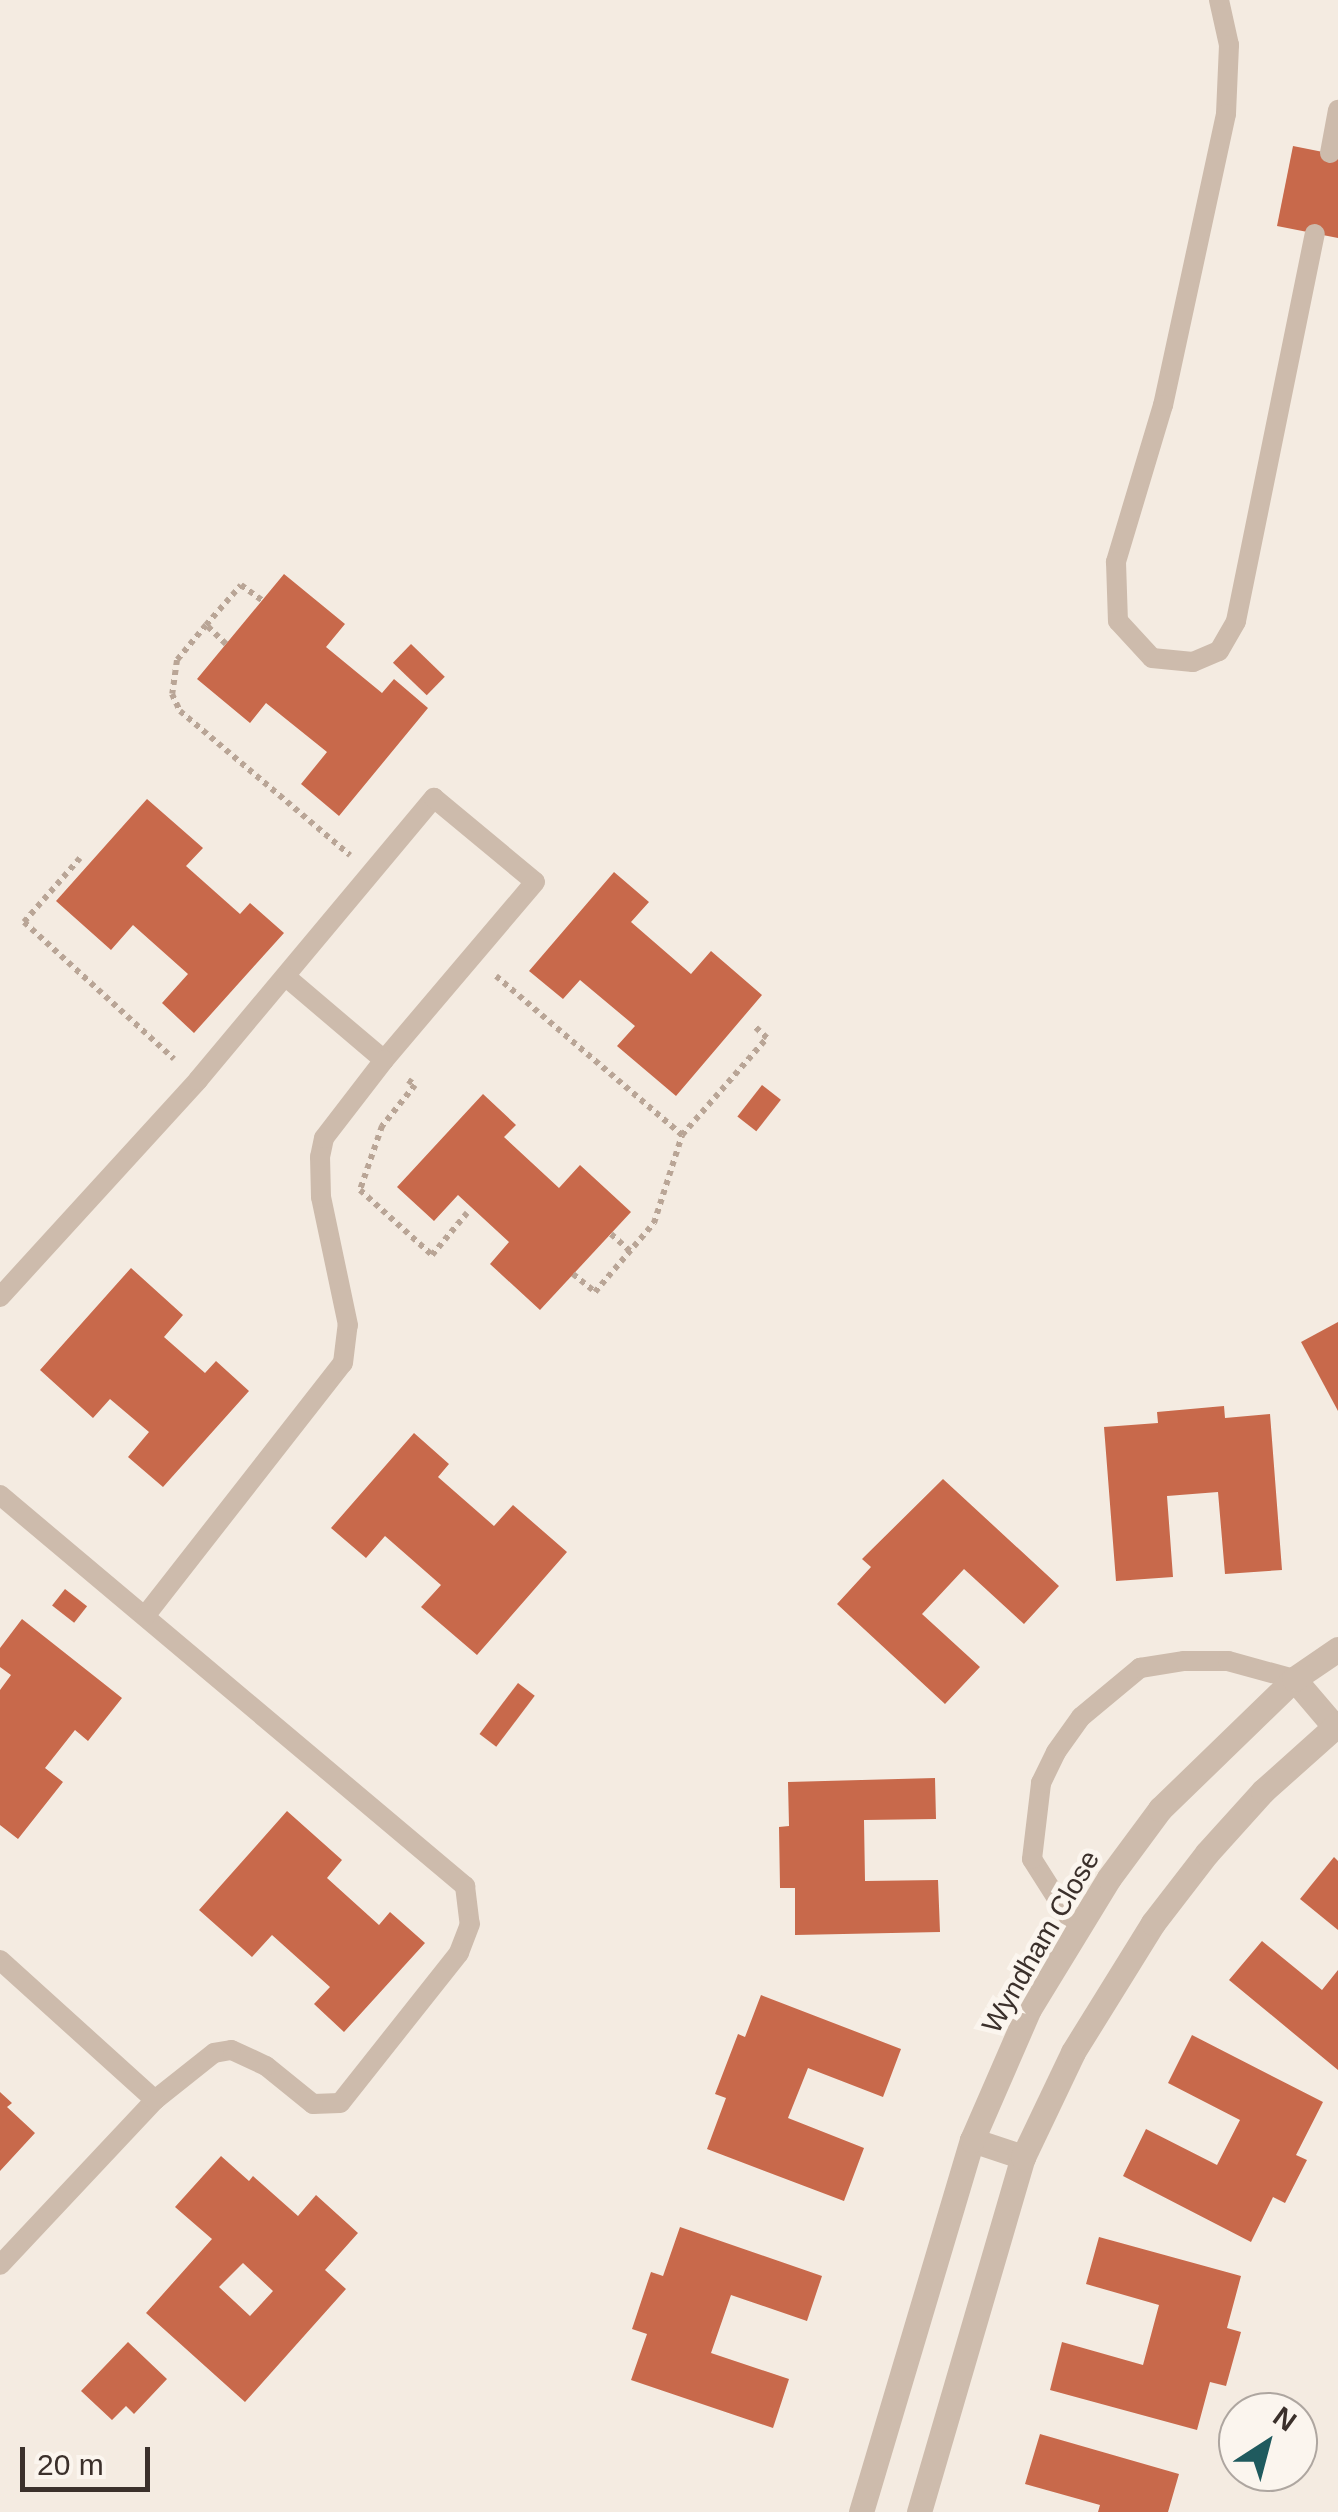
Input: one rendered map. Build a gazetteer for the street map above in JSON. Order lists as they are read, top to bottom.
{
  "streets": {
    "street": ["Wyndham Close"]
  },
  "scale_bar": "20 m",
  "north": "top right"
}
